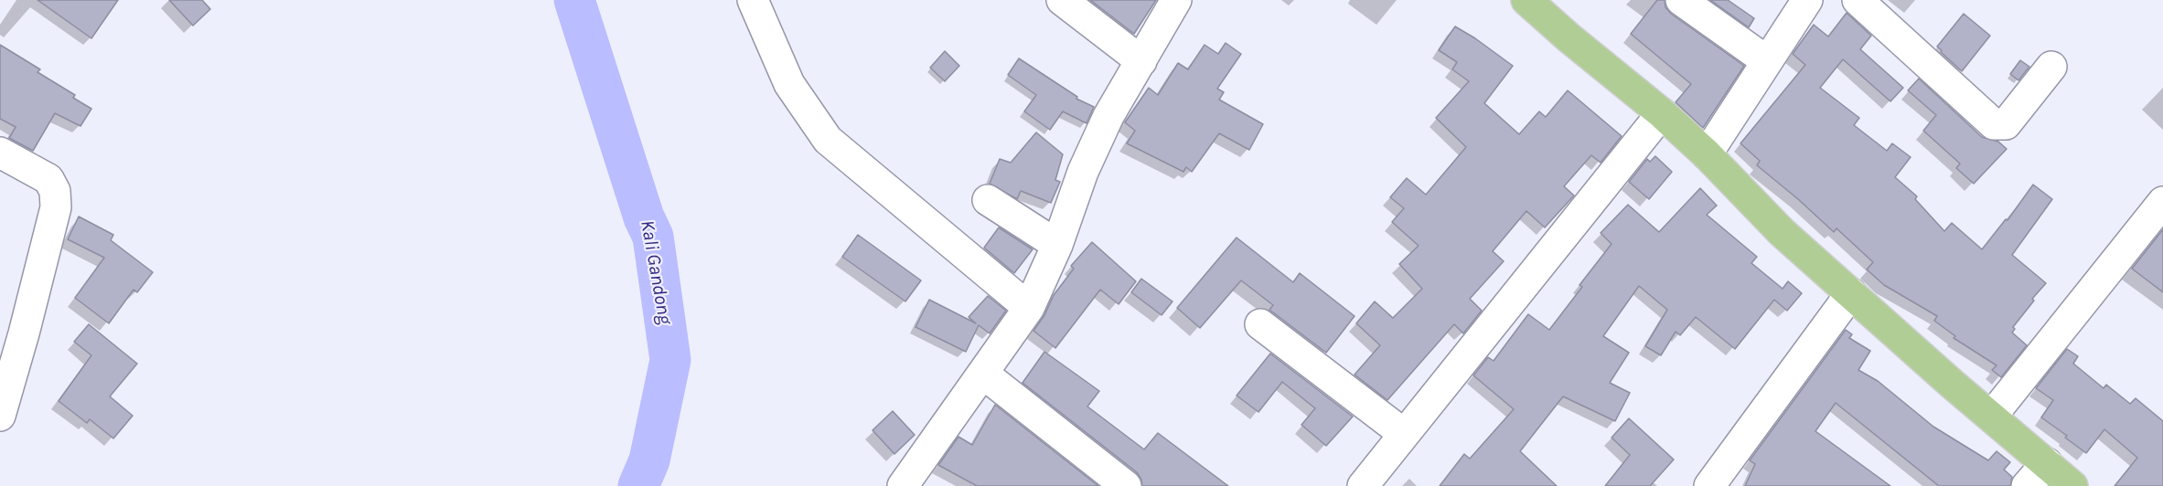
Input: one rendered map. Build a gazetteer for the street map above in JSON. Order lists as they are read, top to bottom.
{
  "water": ["Kali Gandong"]
}
